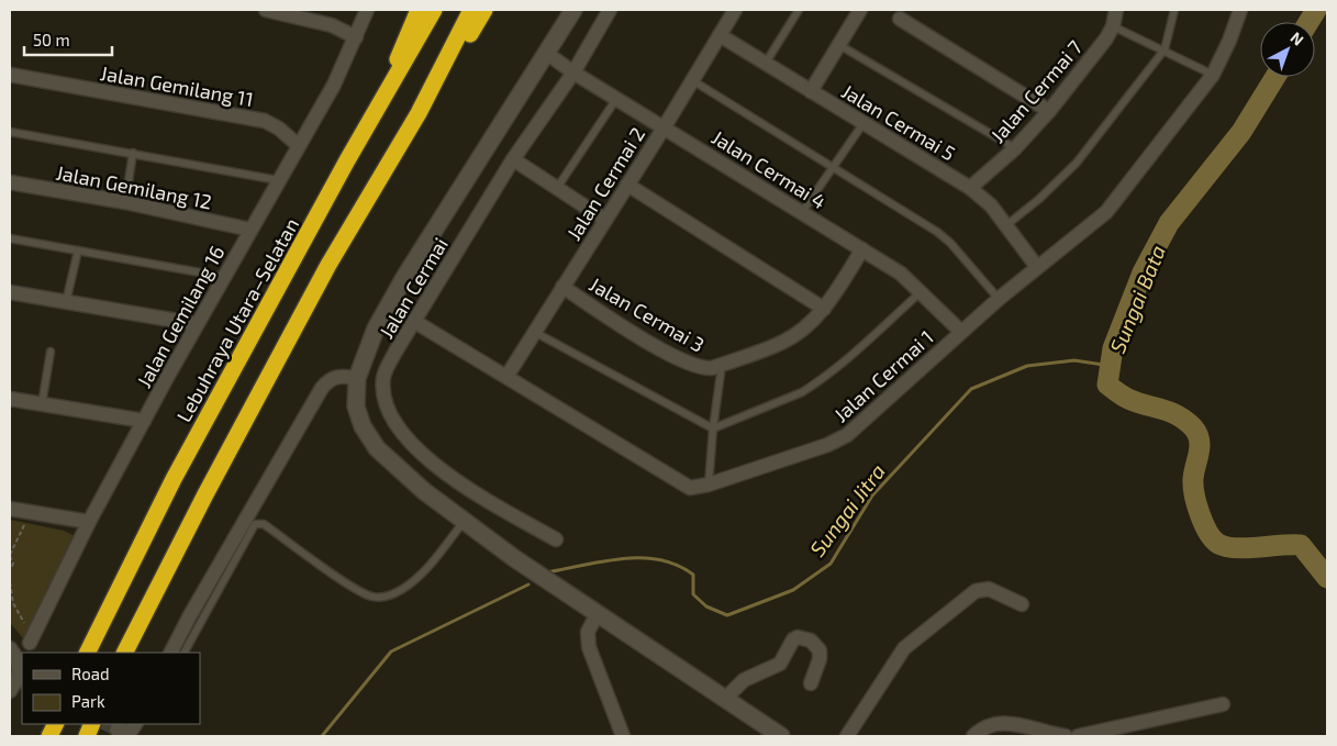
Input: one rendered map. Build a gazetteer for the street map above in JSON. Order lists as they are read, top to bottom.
{
  "streets": {
    "highway": ["Lebuhraya Utara–Selatan"],
    "street": [
      "Jalan Gemilang 11",
      "Jalan Cermai 7",
      "Jalan Cermai 5",
      "Jalan Cermai 4",
      "Jalan Cermai 2",
      "Jalan Gemilang 12",
      "Jalan Cermai",
      "Jalan Cermai 3",
      "Jalan Gemilang 16",
      "Jalan Cermai 1"
    ]
  },
  "crossings": [
    ["Jalan Gemilang 11", "Jalan Gemilang 16"],
    ["Jalan Cermai 7", "Jalan Cermai 5"],
    ["Jalan Cermai 5", "Jalan Cermai 2"],
    ["Jalan Cermai 5", "Jalan Cermai 1"],
    ["Jalan Cermai 4", "Jalan Cermai 2"],
    ["Jalan Cermai 4", "Jalan Cermai"],
    ["Jalan Cermai 4", "Jalan Cermai 3"],
    ["Jalan Cermai 4", "Jalan Cermai 1"],
    ["Jalan Cermai 2", "Jalan Cermai 3"],
    ["Jalan Cermai 2", "Jalan Cermai 1"],
    ["Jalan Gemilang 12", "Jalan Gemilang 16"],
    ["Jalan Cermai", "Jalan Cermai 1"]
  ],
  "water": ["Sungai Bata", "Sungai Jitra"],
  "legend": ["Road", "Park"],
  "scale_bar": "50 m",
  "north": "top right"
}
